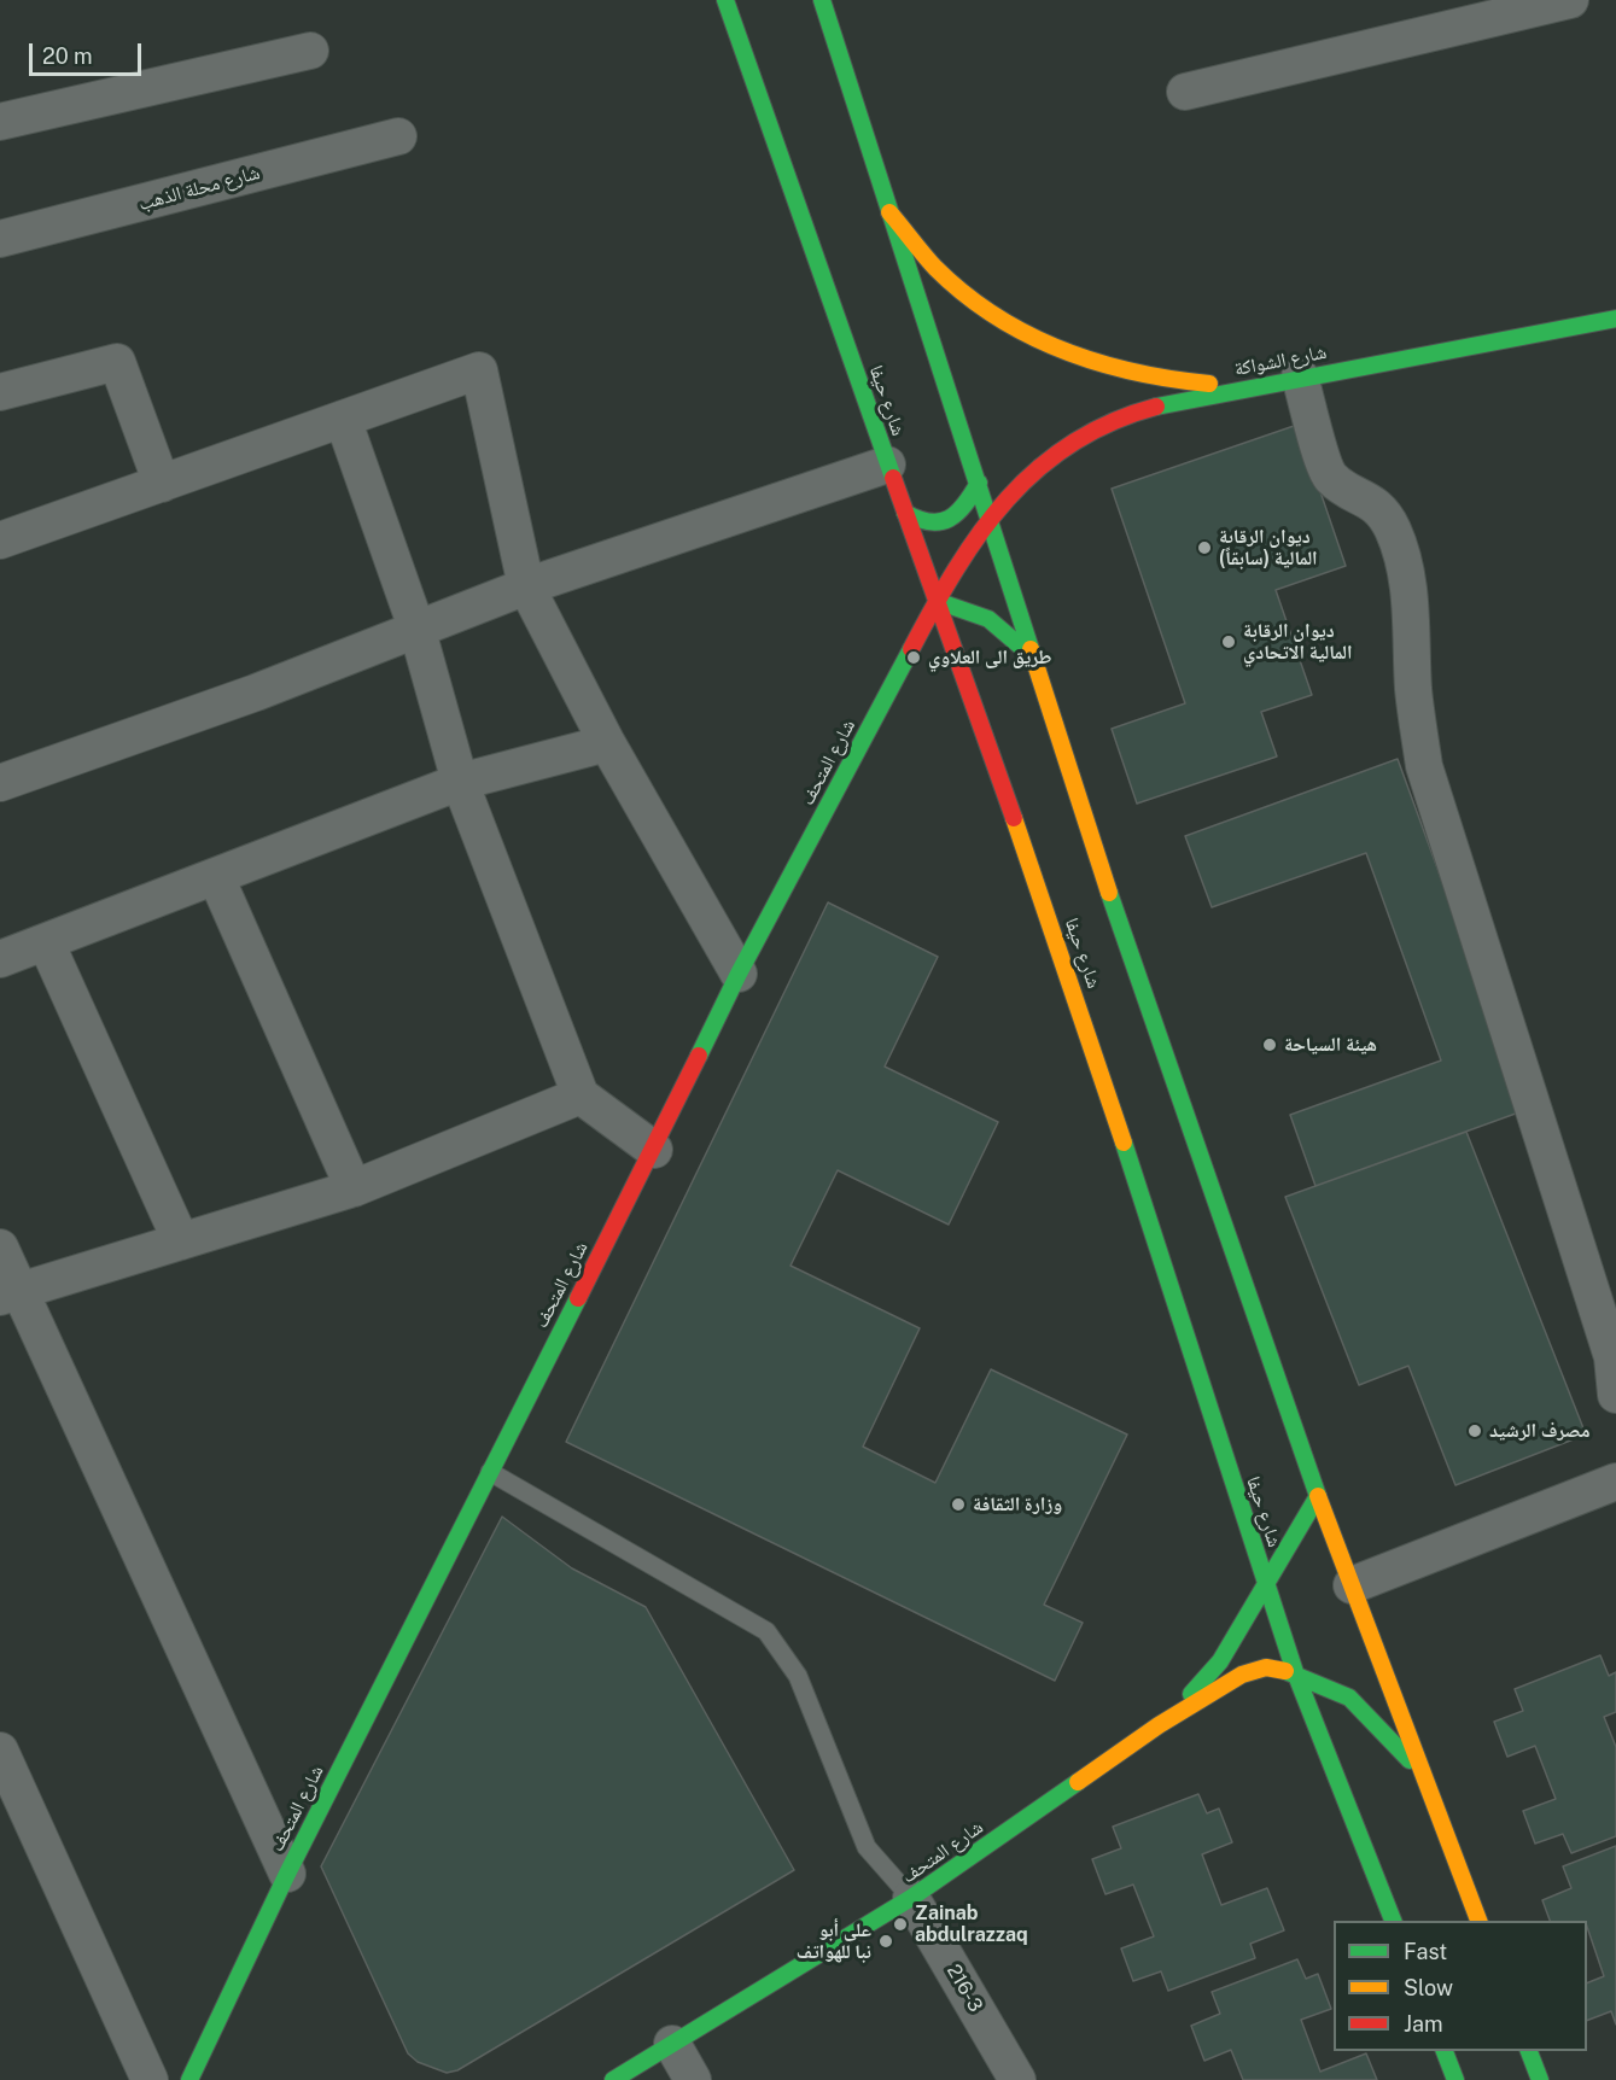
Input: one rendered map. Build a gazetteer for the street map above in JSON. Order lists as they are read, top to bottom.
{
  "streets": {
    "main road": ["شارع الشواكة", "شارع حيفا", "شارع المتحف"],
    "street": ["شارع محلة الذهب", "216-3"]
  },
  "crossings": [
    ["شارع الشواكة", "شارع المتحف"],
    ["شارع حيفا", "شارع المتحف"],
    ["شارع المتحف", "216-3"]
  ],
  "places": [
    "ديوان الرقابة المالية (سابقاً)",
    "ديوان الرقابة المالية الاتحادي",
    "طريق الى العلاوي",
    "هيئة السياحة",
    "مصرف الرشيد",
    "وزارة الثقافة",
    "Zainab abdulrazzaq",
    "علي أبو نبا للهواتف"
  ],
  "legend": ["Fast", "Slow", "Jam"],
  "scale_bar": "20 m"
}
